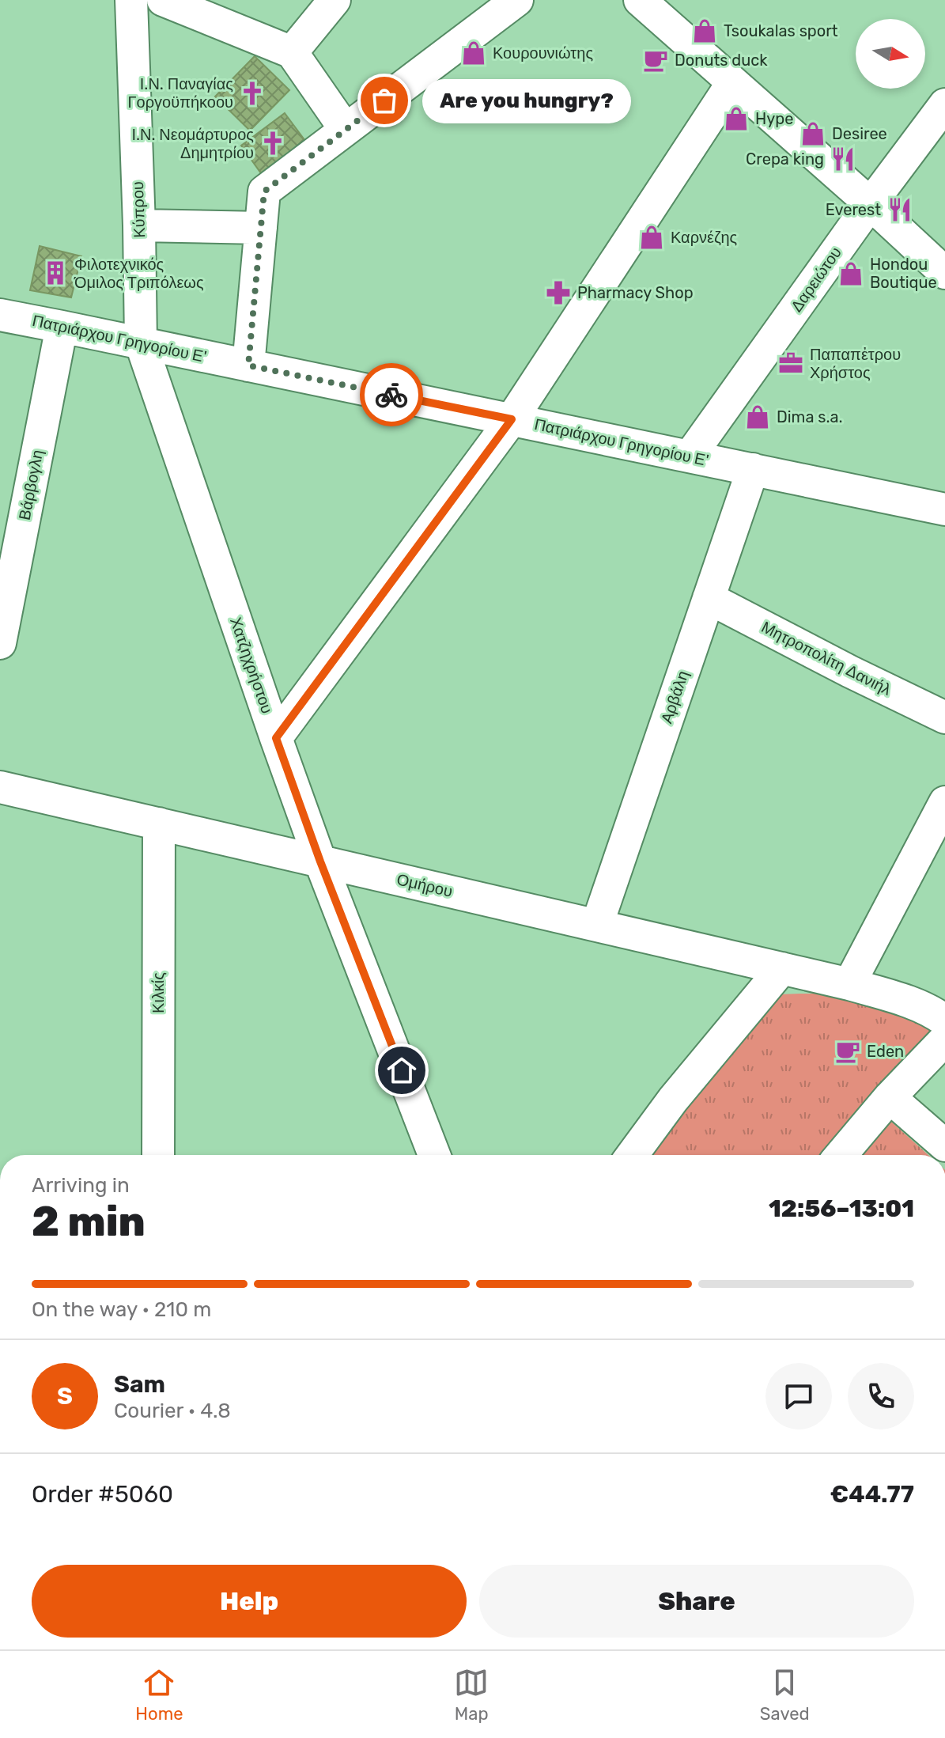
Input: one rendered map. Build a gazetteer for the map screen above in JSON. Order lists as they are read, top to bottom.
{
  "streets": {
    "street": [
      "Κύπρου",
      "Δαρειώτου",
      "Πατριάρχου Γρηγορίου Ε'",
      "Βάρβογλη",
      "Μητροπολίτη Δανιήλ",
      "Χατζηχρήστου",
      "Αρβάλη",
      "Ομήρου",
      "Κιλκίς"
    ]
  },
  "crossings": [
    ["Κύπρου", "Πατριάρχου Γρηγορίου Ε'"],
    ["Κύπρου", "Χατζηχρήστου"],
    ["Δαρειώτου", "Πατριάρχου Γρηγορίου Ε'"],
    ["Πατριάρχου Γρηγορίου Ε'", "Βάρβογλη"],
    ["Πατριάρχου Γρηγορίου Ε'", "Χατζηχρήστου"],
    ["Πατριάρχου Γρηγορίου Ε'", "Αρβάλη"],
    ["Μητροπολίτη Δανιήλ", "Αρβάλη"],
    ["Χατζηχρήστου", "Ομήρου"],
    ["Αρβάλη", "Ομήρου"],
    ["Ομήρου", "Κιλκίς"]
  ],
  "places": {
    "shop": [
      "Tsoukalas sport",
      "Κουρουνιώτης",
      "Hype",
      "Desiree",
      "Καρνέζης",
      "Hondou Boutique",
      "Dima s.a."
    ],
    "cafe": ["Donuts duck", "Eden"],
    "church": ["Ι.Ν. Παναγίας Γοργοϋπήκοου", "Ι.Ν. Νεομάρτυρος Δημητρίου"],
    "other": ["Are you hungry?"],
    "restaurant": ["Crepa king", "Everest"],
    "building": ["Φιλοτεχνικός Όμιλος Τριπόλεως"],
    "pharmacy": ["Pharmacy Shop"],
    "office": ["Παπαπἐτρου Χρήστος"]
  },
  "north": "right",
  "page": {
    "bubble": "Are you hungry?",
    "heading": ["2 min", "Arriving in", "12:56–13:01"],
    "panel": [
      "Sam",
      "Courier · 4.8",
      "Order #5060",
      "€44.77"
    ],
    "bar": "On the way · 210 m",
    "round": "S",
    "buttons": ["Help", "Share"],
    "tabs": ["Home", "Map", "Saved"]
  }
}
